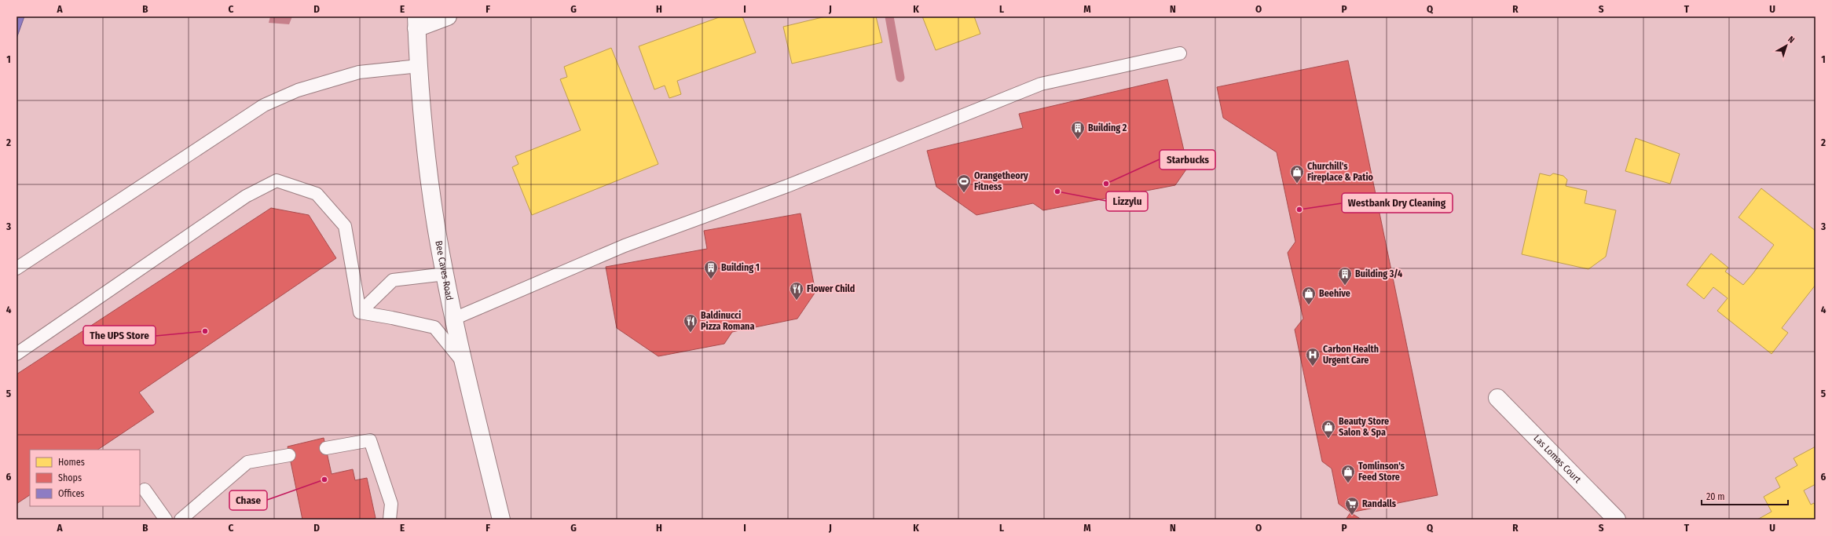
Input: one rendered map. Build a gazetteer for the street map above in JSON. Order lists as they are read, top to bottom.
{
  "streets": {
    "main road": ["Bee Caves Road", "Las Lomas Court"]
  },
  "places": {
    "building": ["Building 2", "Building 1", "Building 3/4"],
    "other": [
      "Starbucks",
      "Lizzylu",
      "Westbank Dry Cleaning",
      "The UPS Store",
      "Chase"
    ],
    "shop": [
      "Churchill's Fireplace & Patio",
      "Beehive",
      "Beauty Store Salon & Spa",
      "Tomlinson's Feed Store"
    ],
    "sports": ["Orangetheory Fitness"],
    "restaurant": ["Flower Child", "Baldinucci Pizza Romana"],
    "hospital": ["Carbon Health Urgent Care"],
    "supermarket": ["Randalls"]
  },
  "legend": ["Homes", "Shops", "Offices"],
  "scale_bar": "20 m",
  "north": "top right",
  "grid": {
    "columns": [
      "A",
      "B",
      "C",
      "D",
      "E",
      "F",
      "G",
      "H",
      "I",
      "J",
      "K",
      "L",
      "M",
      "N",
      "O",
      "P",
      "Q",
      "R",
      "S",
      "T",
      "U"
    ],
    "rows": [
      "1",
      "2",
      "3",
      "4",
      "5",
      "6"
    ]
  }
}
